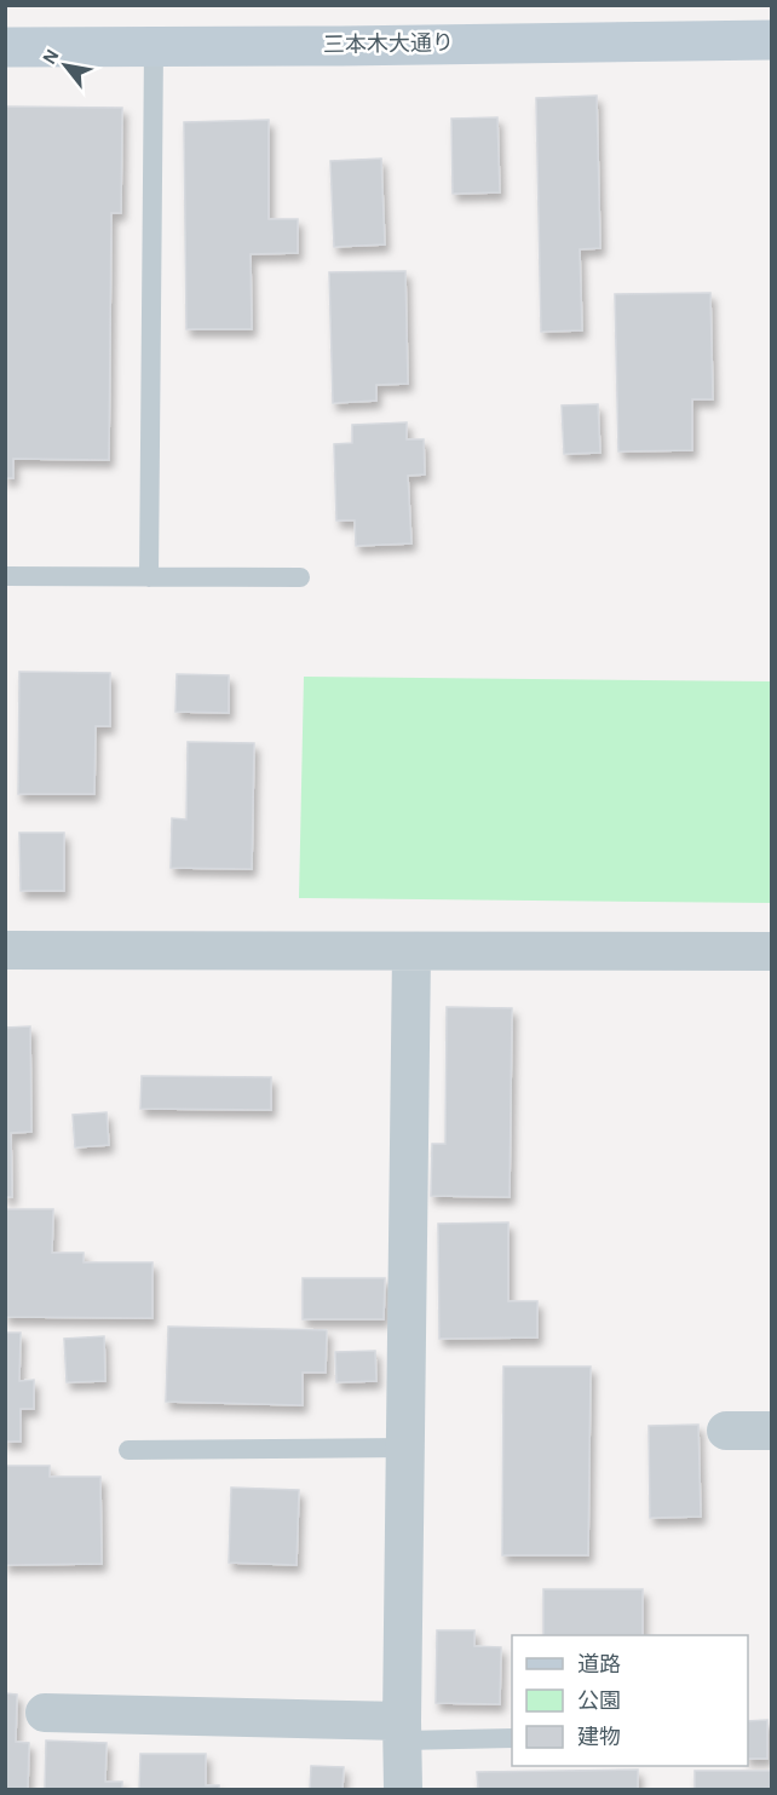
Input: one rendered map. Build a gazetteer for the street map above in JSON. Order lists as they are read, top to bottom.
{
  "streets": {
    "main road": ["三本木大通り"]
  },
  "legend": ["道路", "公園", "建物"],
  "north": "top left"
}
